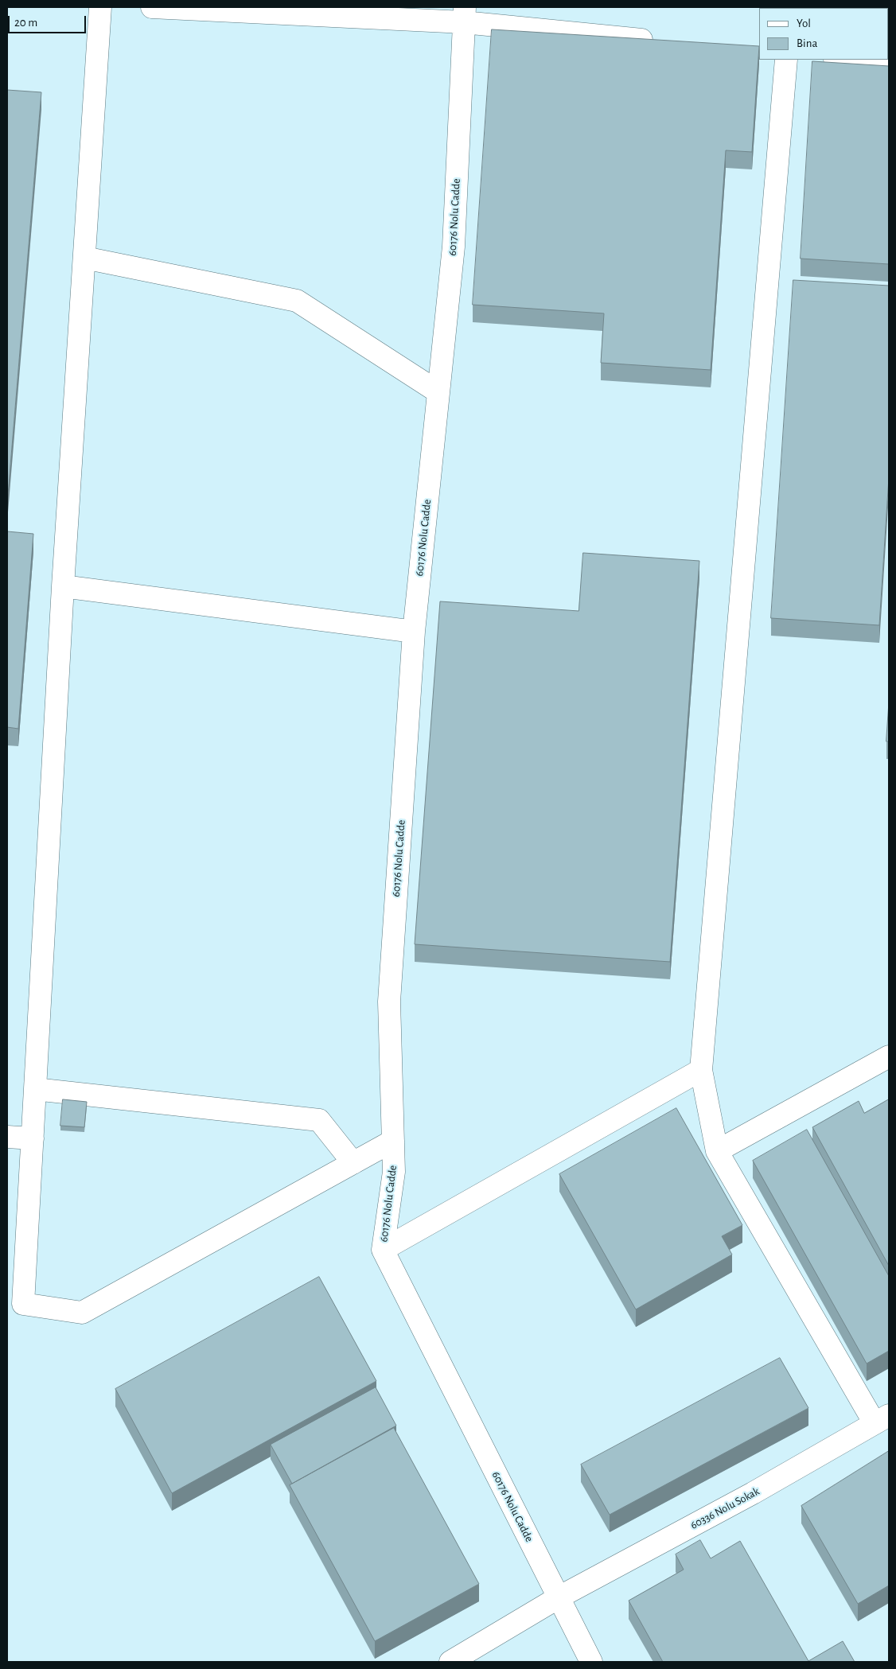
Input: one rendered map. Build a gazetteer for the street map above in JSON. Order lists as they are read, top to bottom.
{
  "streets": {
    "street": ["60176 Nolu Cadde", "60336 Nolu Sokak"]
  },
  "crossings": [
    ["60176 Nolu Cadde", "60336 Nolu Sokak"]
  ],
  "legend": ["Yol", "Bina"],
  "scale_bar": "20 m"
}
